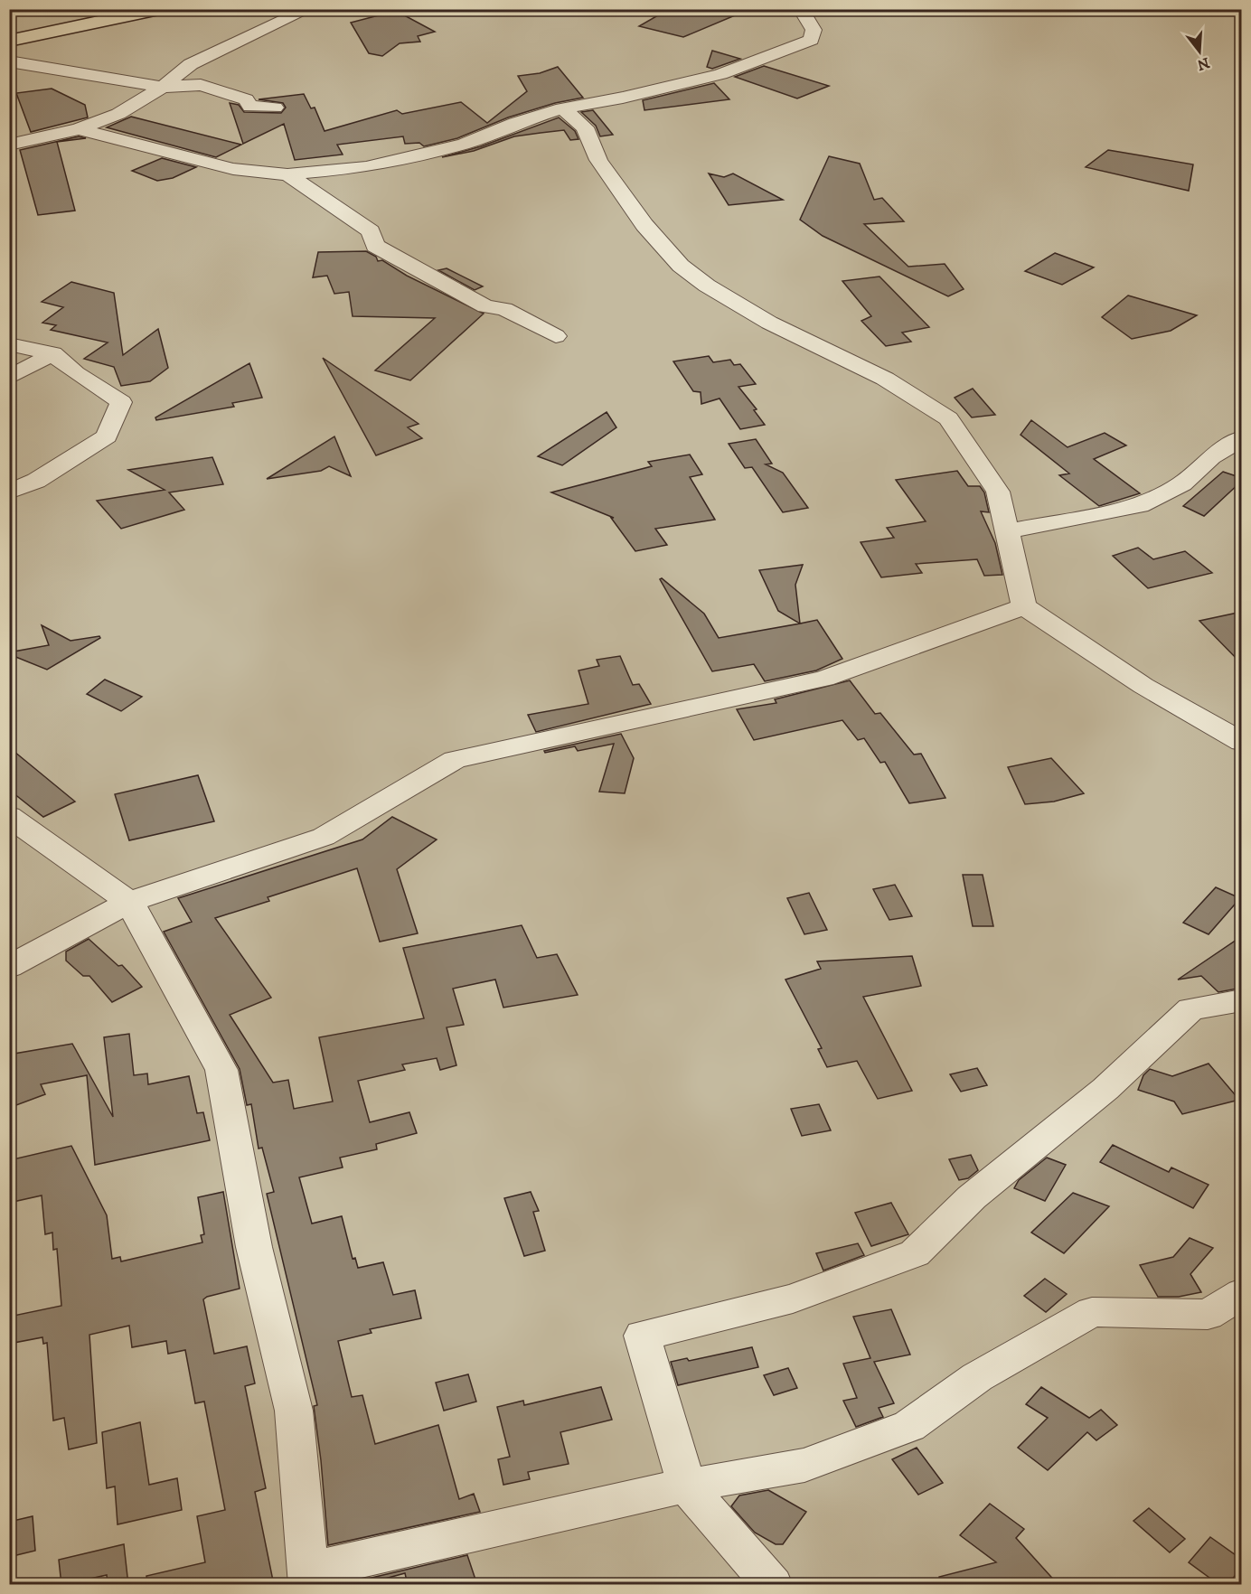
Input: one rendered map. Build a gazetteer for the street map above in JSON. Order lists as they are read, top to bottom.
{
  "north": "bottom"
}
